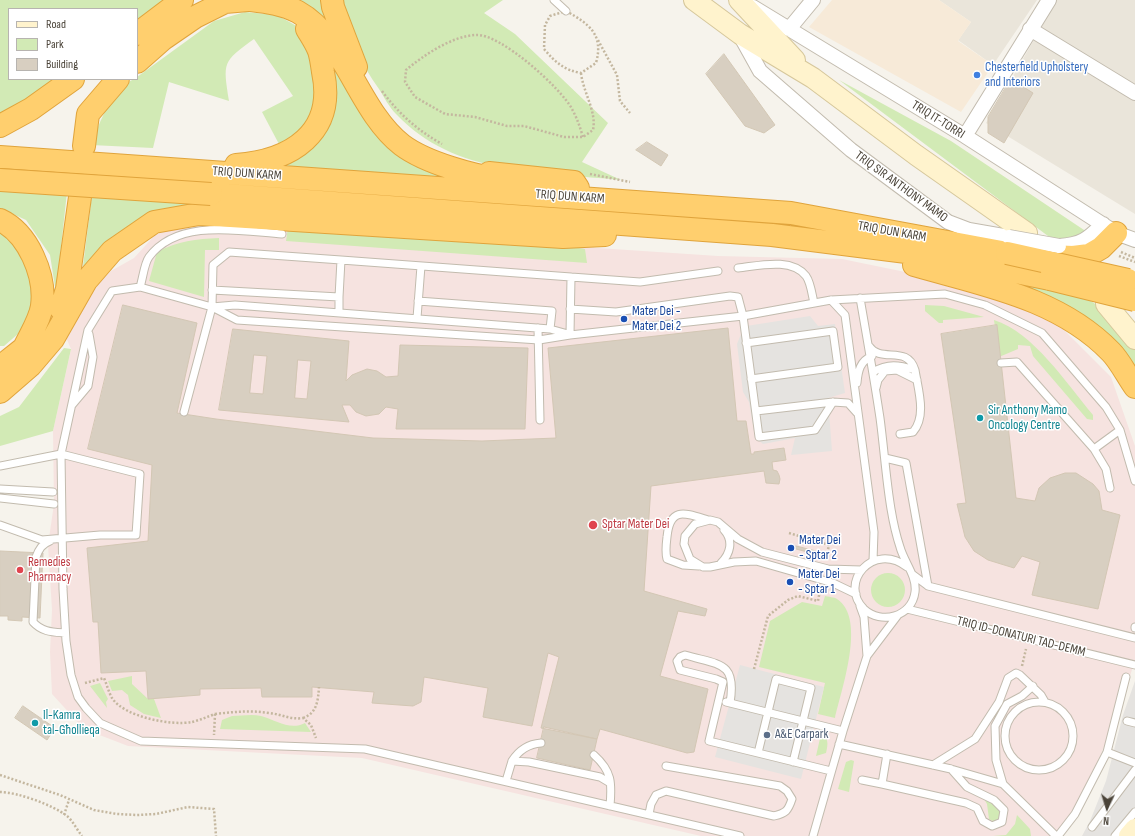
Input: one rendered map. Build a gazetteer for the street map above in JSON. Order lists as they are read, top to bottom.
{
  "streets": {
    "highway": ["TRIQ DUN KARM"],
    "main road": ["TRIQ SIR ANTHONY MAMO"],
    "street": ["TRIQ IT-TORRI"],
    "lane": ["TRIQ ID-DONATURI TAD-DEMM"]
  },
  "crossings": [
    ["TRIQ IT-TORRI", "TRIQ SIR ANTHONY MAMO"],
    ["TRIQ DUN KARM", "TRIQ SIR ANTHONY MAMO"]
  ],
  "places": [
    "Chesterfield Upholstery and Interiors",
    "Mater Dei - Mater Dei 2",
    "Sir Anthony Mamo Oncology Centre",
    "Sptar Mater Dei",
    "Mater Dei - Sptar 2",
    "Remedies Pharmacy",
    "Mater Dei - Sptar 1",
    "Il-Kamra tal-Għollieqa",
    "A&E Carpark"
  ],
  "legend": ["Road", "Park", "Building"],
  "north": "bottom"
}
